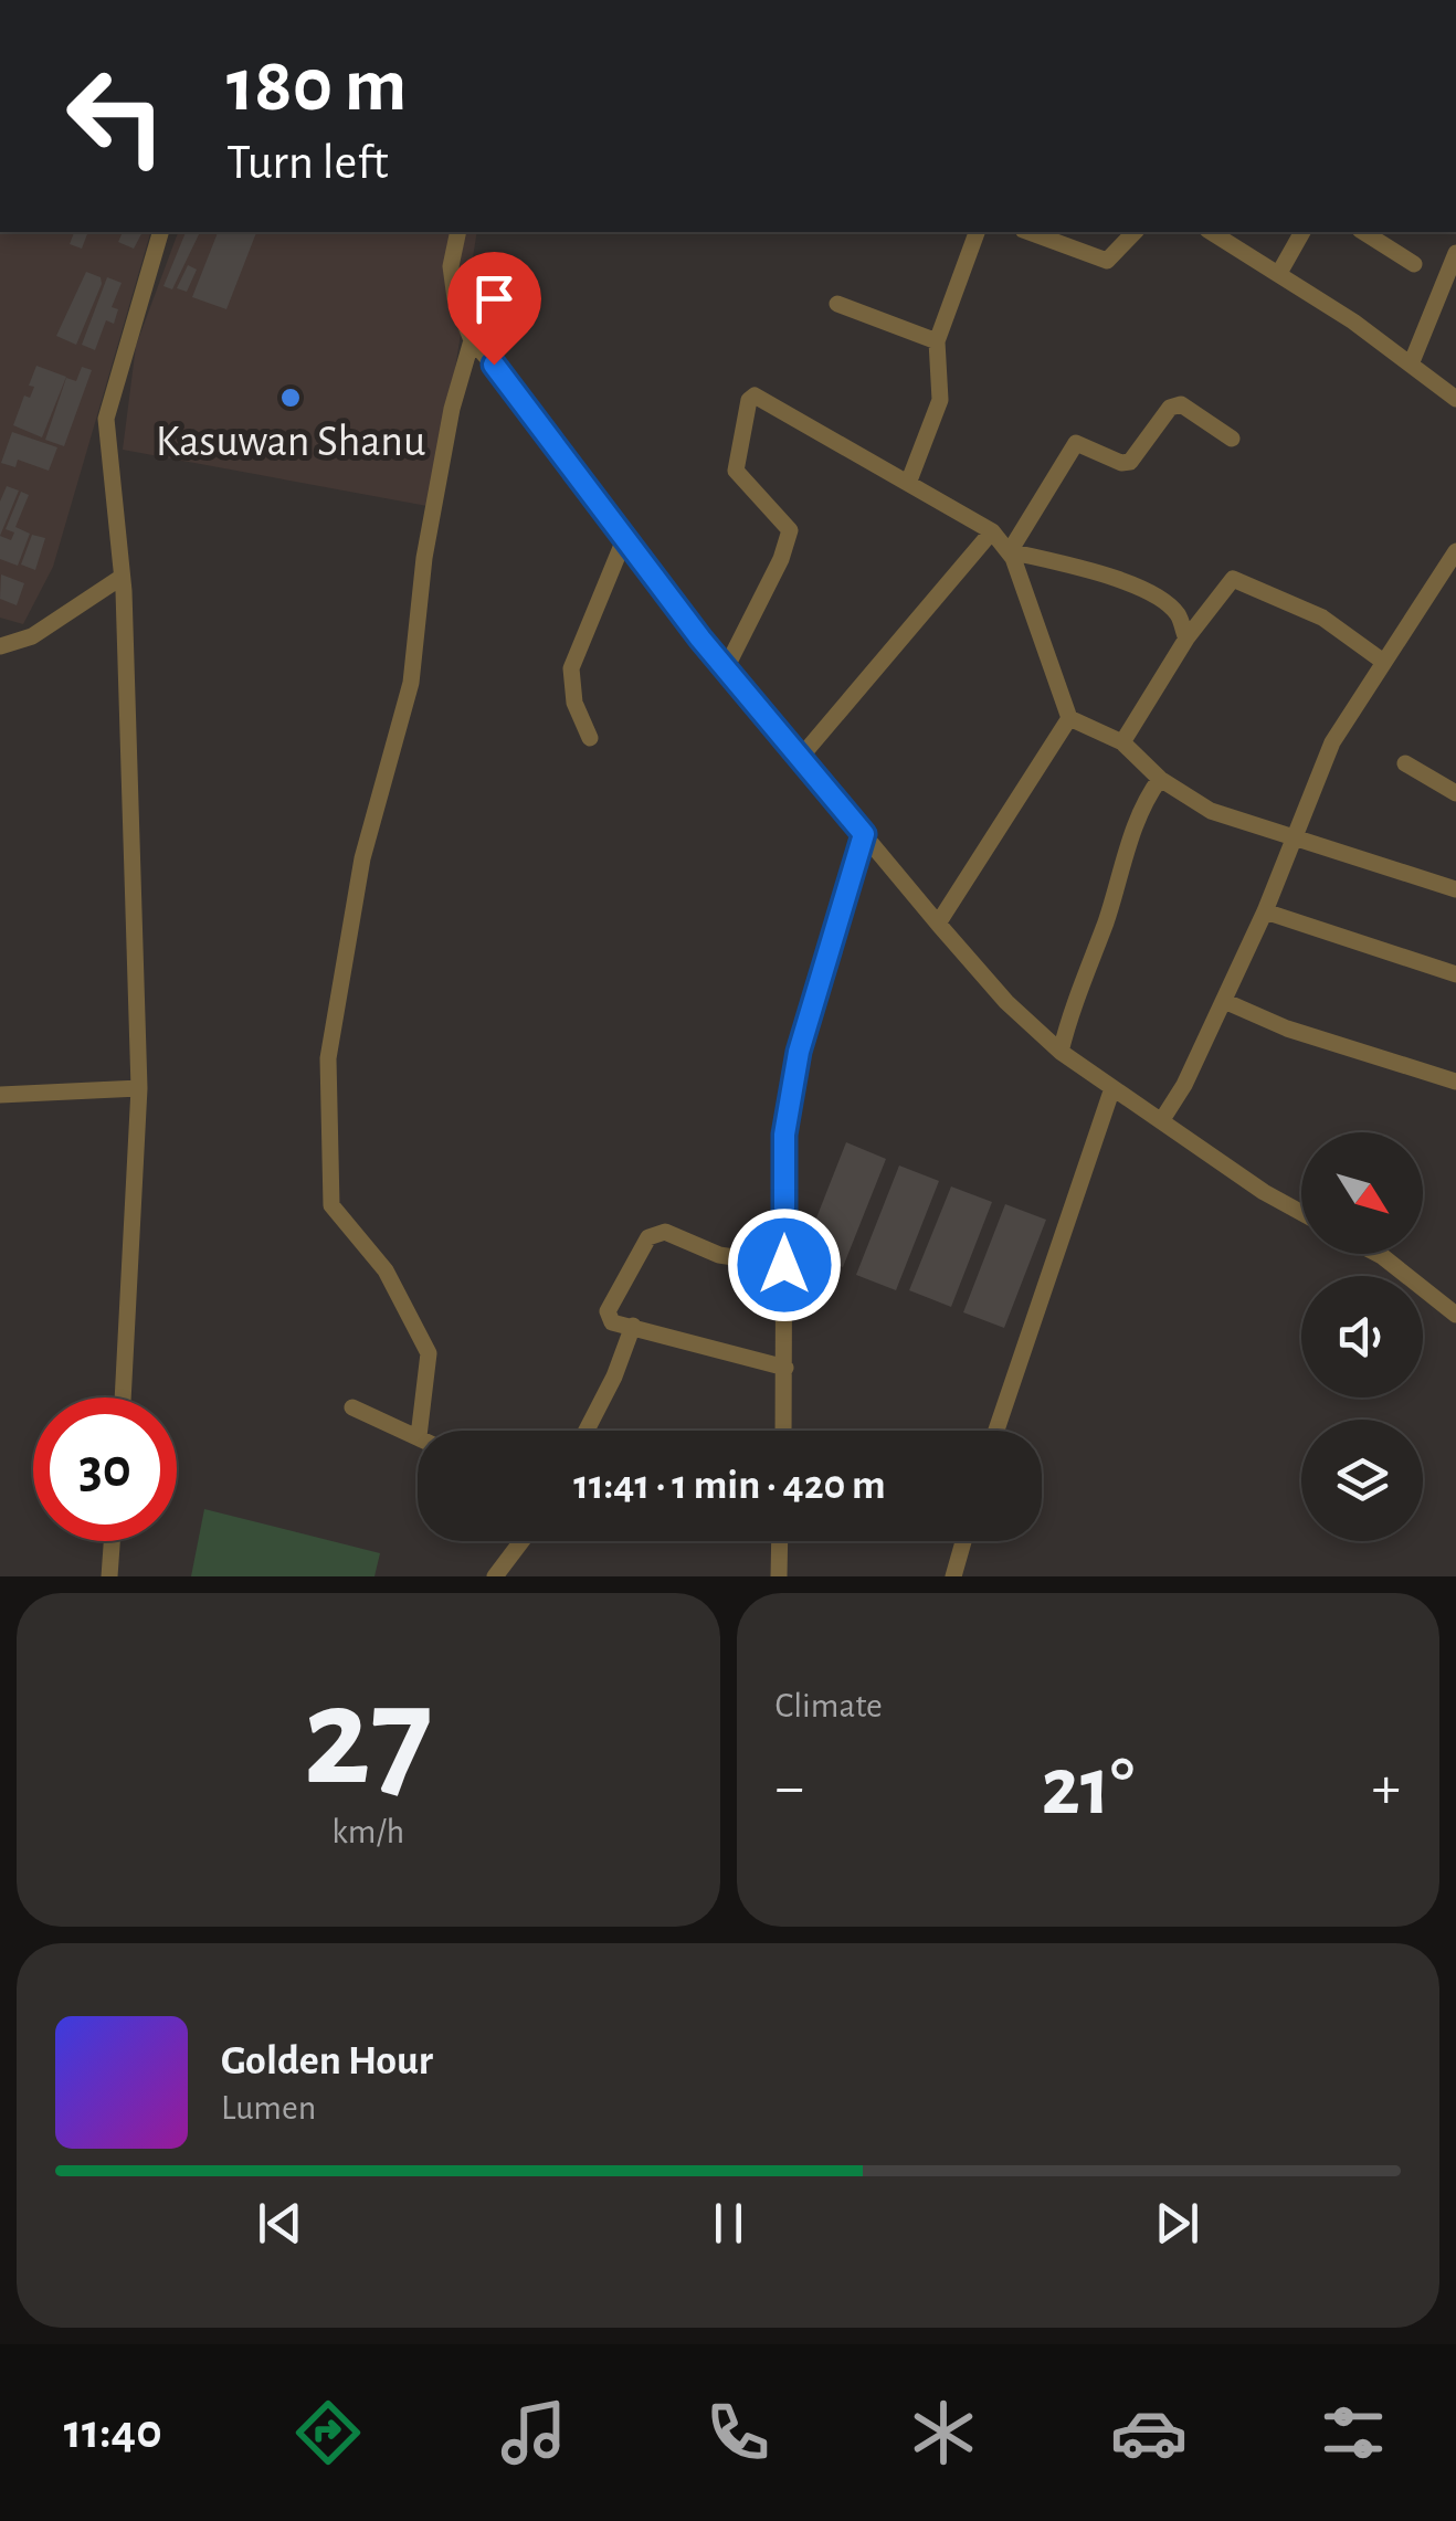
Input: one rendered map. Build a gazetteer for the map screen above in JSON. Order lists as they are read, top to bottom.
{
  "places": ["Kasuwan Shanu"],
  "north": "bottom right",
  "page": {
    "turn": ["180 m", "Turn left"],
    "limit": "30",
    "trip": "11:41 · 1 min · 420 m",
    "tile": [
      ["27", "km/h"],
      "Climate"
    ],
    "heat": ["−", "21°", "+"],
    "song": ["Golden Hour", "Lumen"],
    "tabs": "11:40"
  }
}
